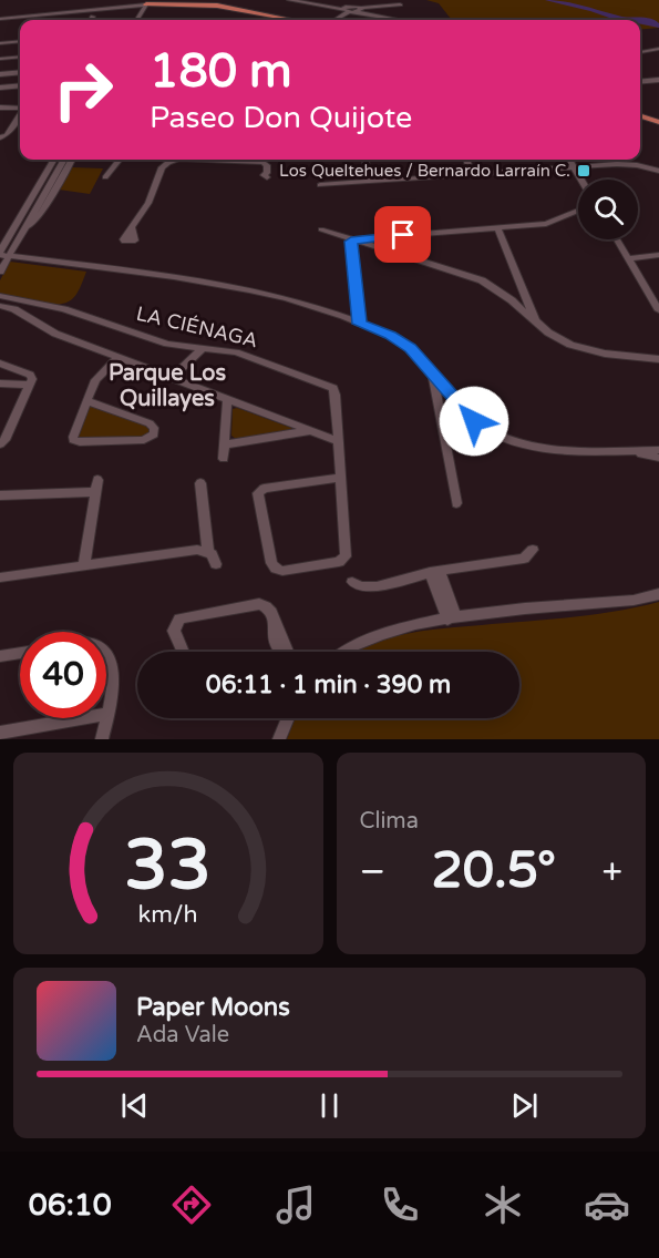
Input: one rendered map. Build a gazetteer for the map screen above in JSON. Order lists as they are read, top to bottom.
{
  "streets": {
    "street": ["LA CIÉNAGA"]
  },
  "districts": ["Parque Los Quillayes"],
  "places": {
    "transit": ["Los Queltehues / Bernardo Larraín C."]
  },
  "page": {
    "turn": ["180 m", "Paseo Don Quijote"],
    "limit": "40",
    "trip": "06:11 · 1 min · 390 m",
    "tile": "Clima",
    "heat": ["−", "20.5°", "+"],
    "song": ["Paper Moons", "Ada Vale"],
    "tabs": "06:10",
    "gauge": ["33", "km/h"]
  }
}
